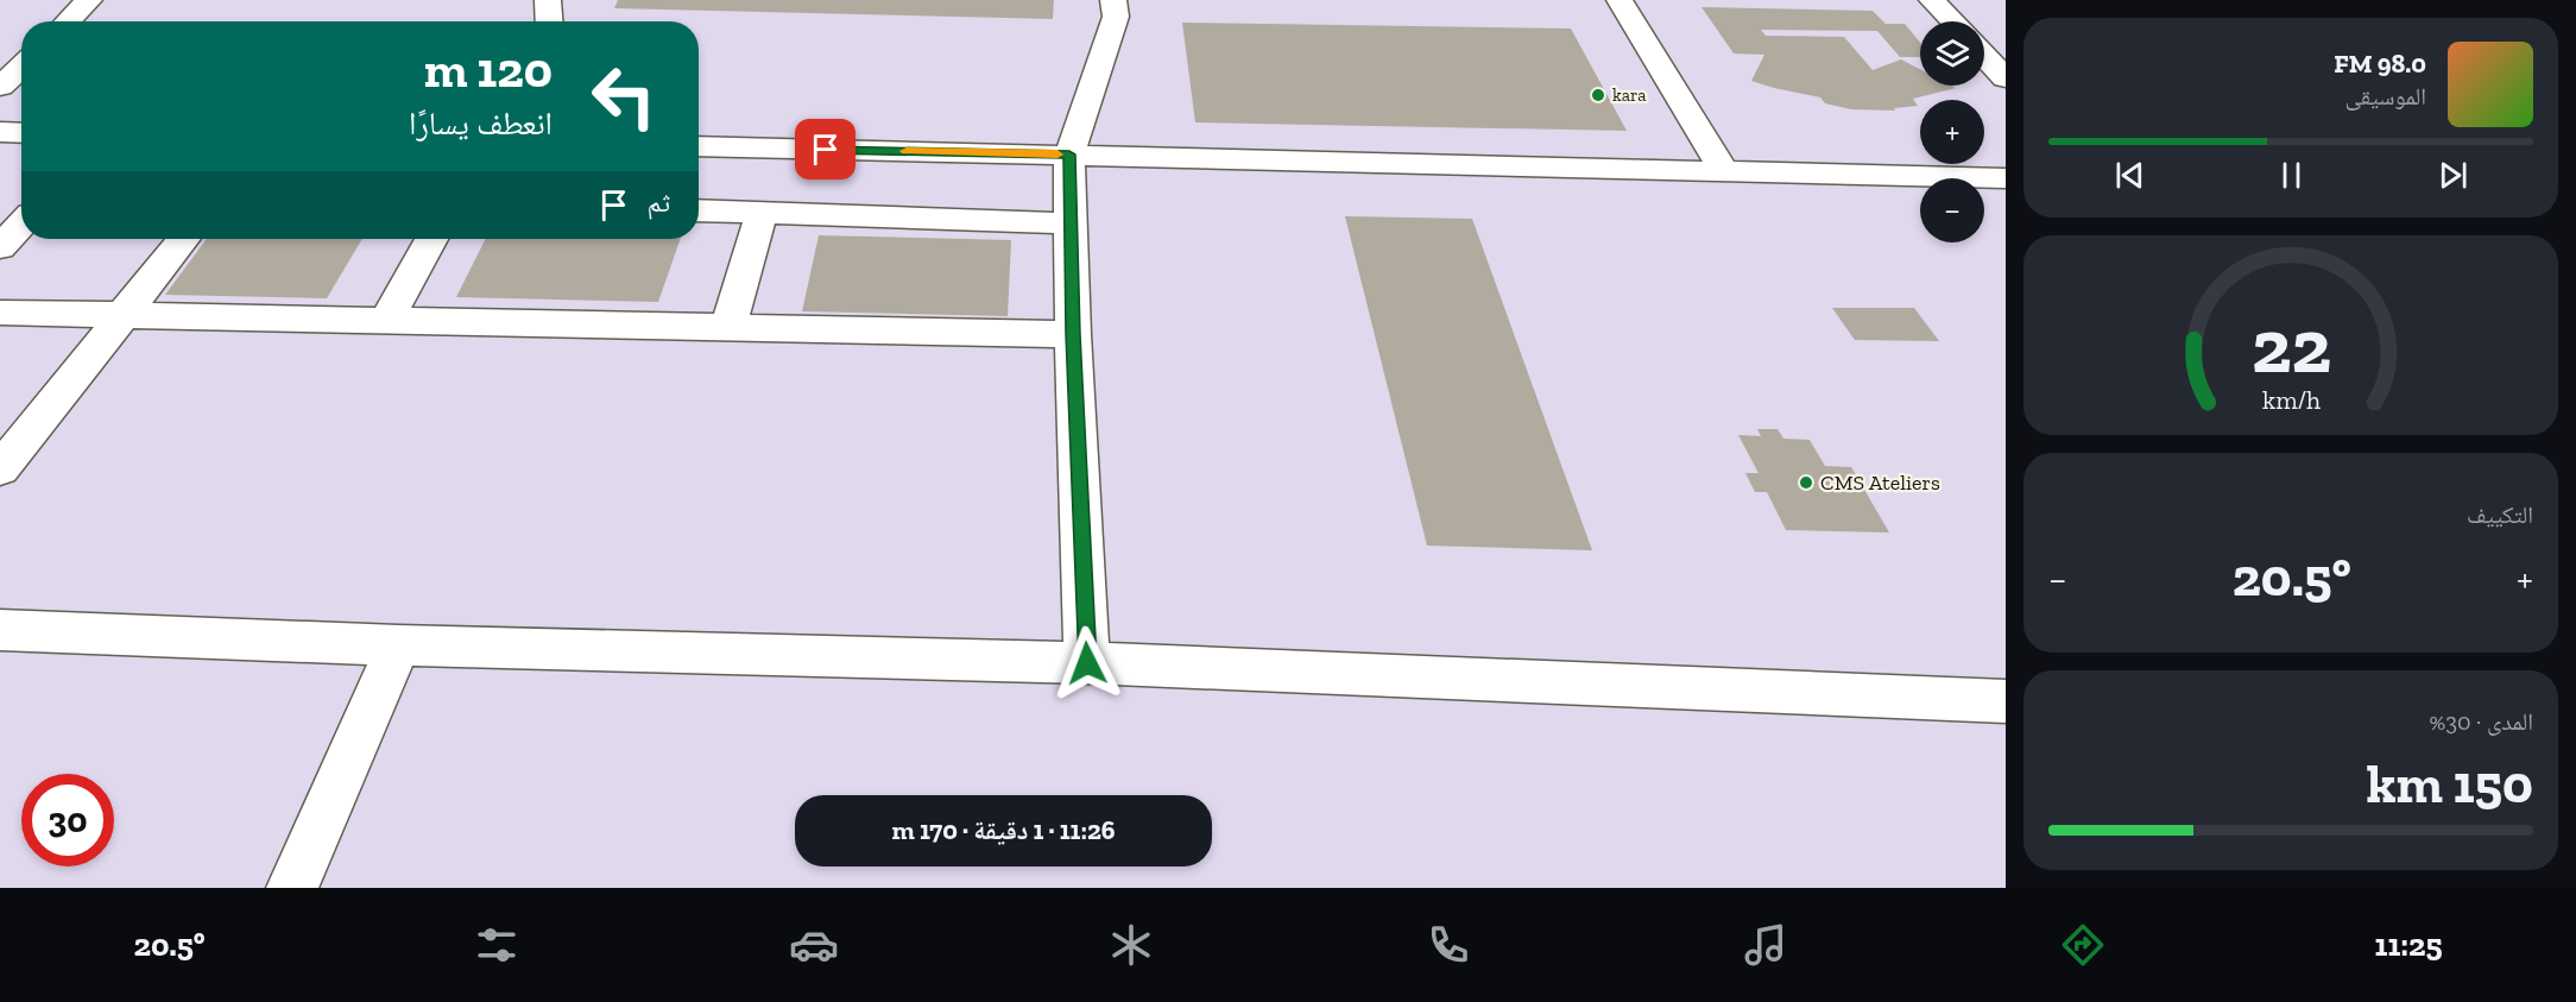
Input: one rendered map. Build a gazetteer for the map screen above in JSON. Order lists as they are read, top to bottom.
{
  "places": ["kara", "CMS Ateliers"],
  "page": {
    "map_buttons": ["+", "−"],
    "turn": ["120 m", "انعطف يسارًا"],
    "song": ["98.0 FM", "الموسيقى"],
    "then": "ثم",
    "tile": [
      "التكييف",
      ["المدى · 30%", "150 km"]
    ],
    "heat": ["−", "20.5°", "+"],
    "limit": "30",
    "trip": "11:26 · 1 دقيقة · 170 m",
    "tabs": ["11:25", "20.5°"],
    "gauge": ["22", "km/h"]
  }
}
